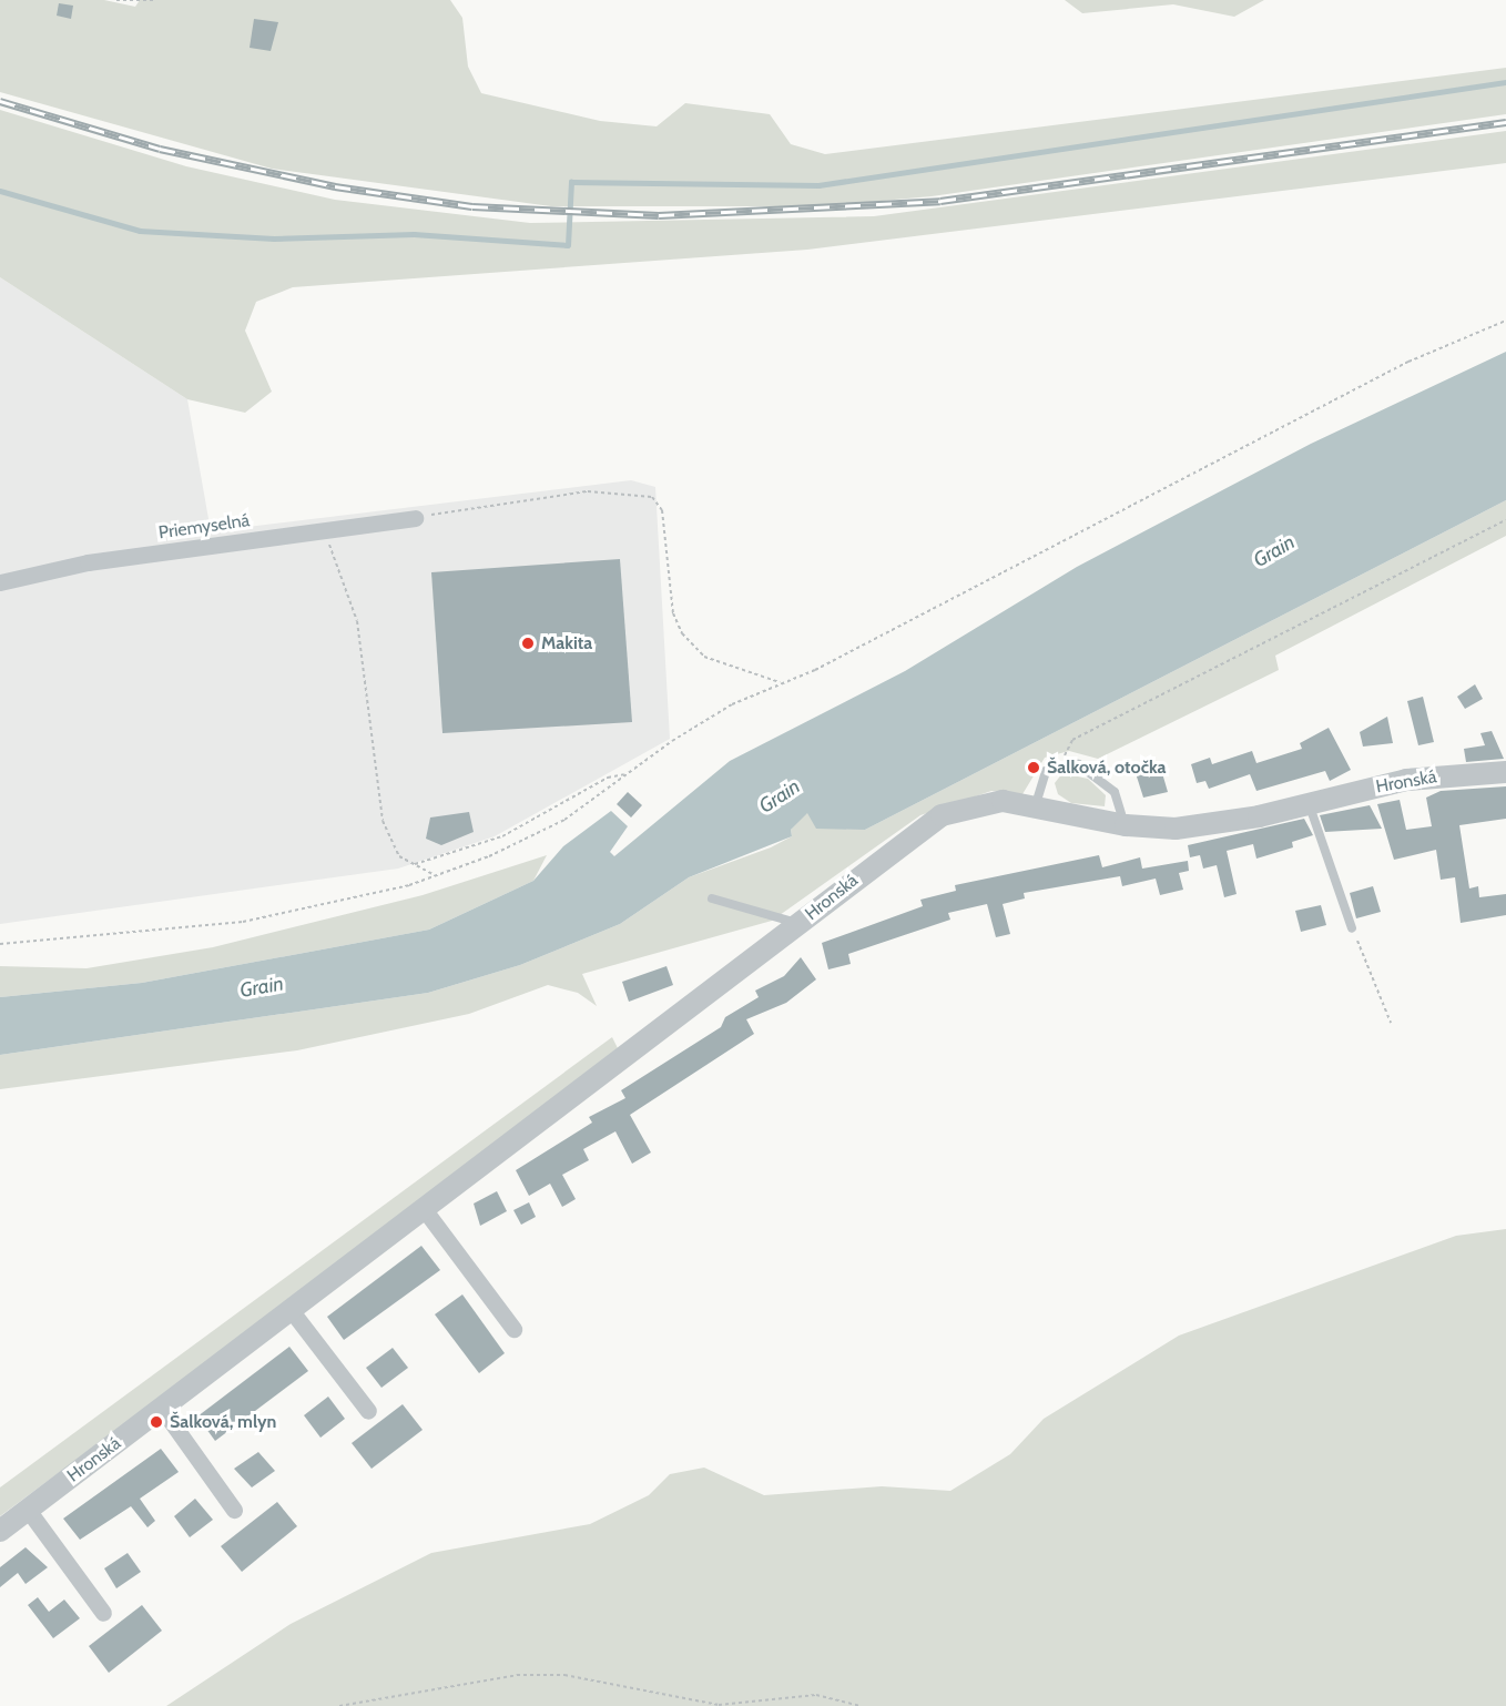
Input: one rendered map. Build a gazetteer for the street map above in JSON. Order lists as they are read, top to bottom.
{
  "streets": {
    "street": ["Priemyselná", "Hronská"]
  },
  "water": ["Grain"],
  "places": ["Makita", "Šalková, otočka", "Šalková, mlyn"]
}
